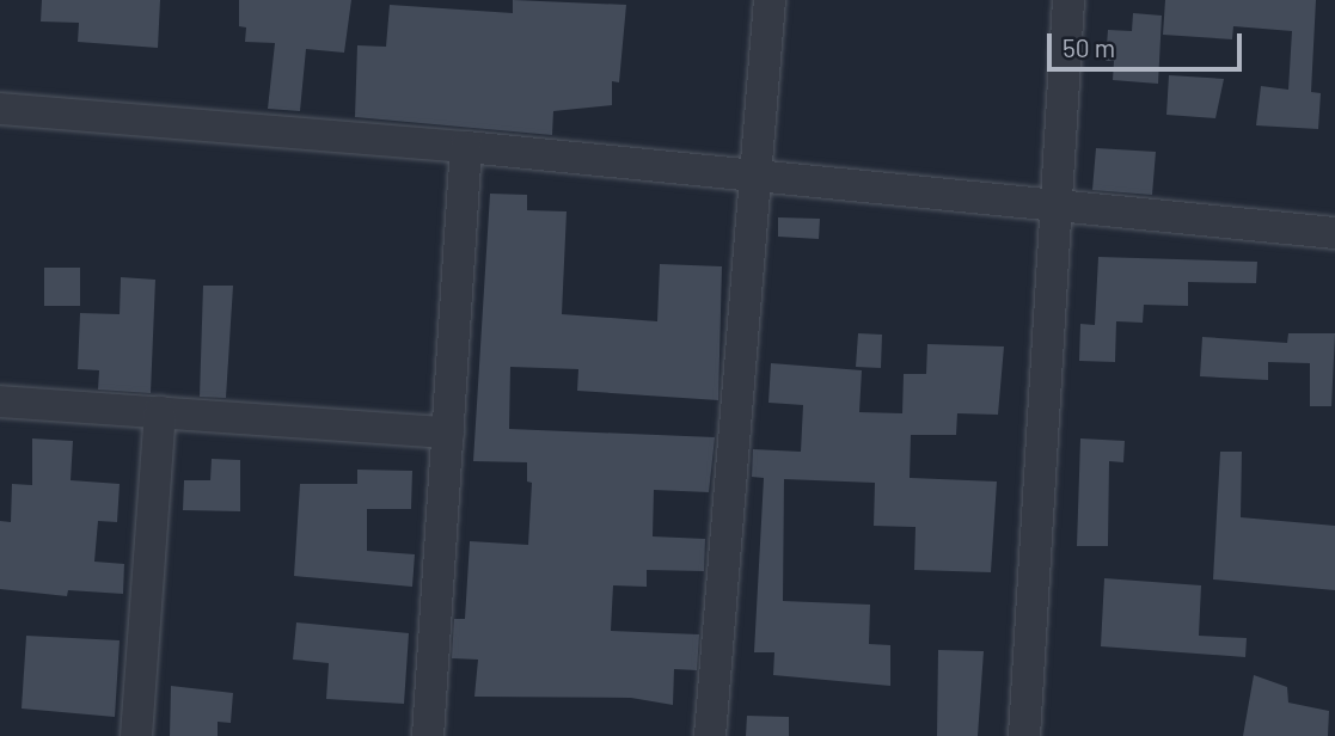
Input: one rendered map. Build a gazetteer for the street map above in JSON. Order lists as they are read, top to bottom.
{
  "scale_bar": "50 m"
}
